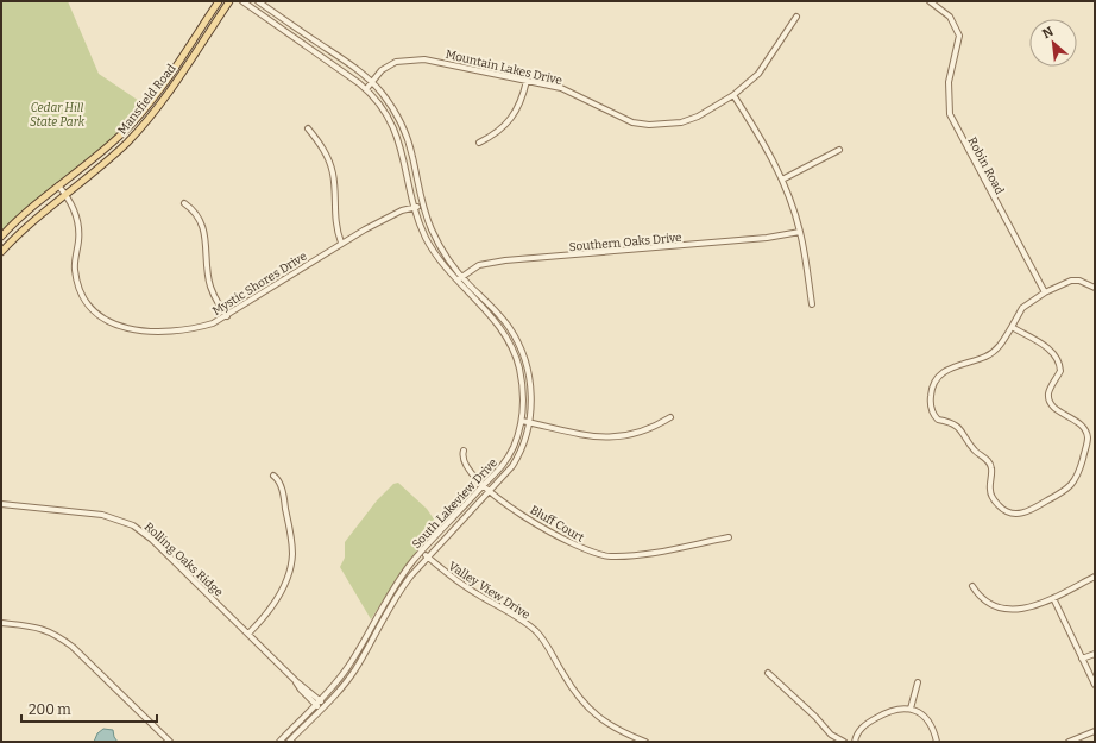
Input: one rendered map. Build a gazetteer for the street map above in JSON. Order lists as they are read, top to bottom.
{
  "streets": {
    "main road": ["Mansfield Road"],
    "street": [
      "Mountain Lakes Drive",
      "Robin Road",
      "Southern Oaks Drive",
      "Mystic Shores Drive",
      "South Lakeview Drive",
      "Bluff Court",
      "Rolling Oaks Ridge",
      "Valley View Drive"
    ]
  },
  "crossings": [
    ["Mountain Lakes Drive", "South Lakeview Drive"],
    ["Mansfield Road", "Mystic Shores Drive"],
    ["Southern Oaks Drive", "South Lakeview Drive"],
    ["Mystic Shores Drive", "South Lakeview Drive"],
    ["South Lakeview Drive", "Bluff Court"],
    ["South Lakeview Drive", "Rolling Oaks Ridge"],
    ["South Lakeview Drive", "Valley View Drive"]
  ],
  "parks": ["Cedar Hill State Park"],
  "scale_bar": "200 m",
  "north": "top left"
}
